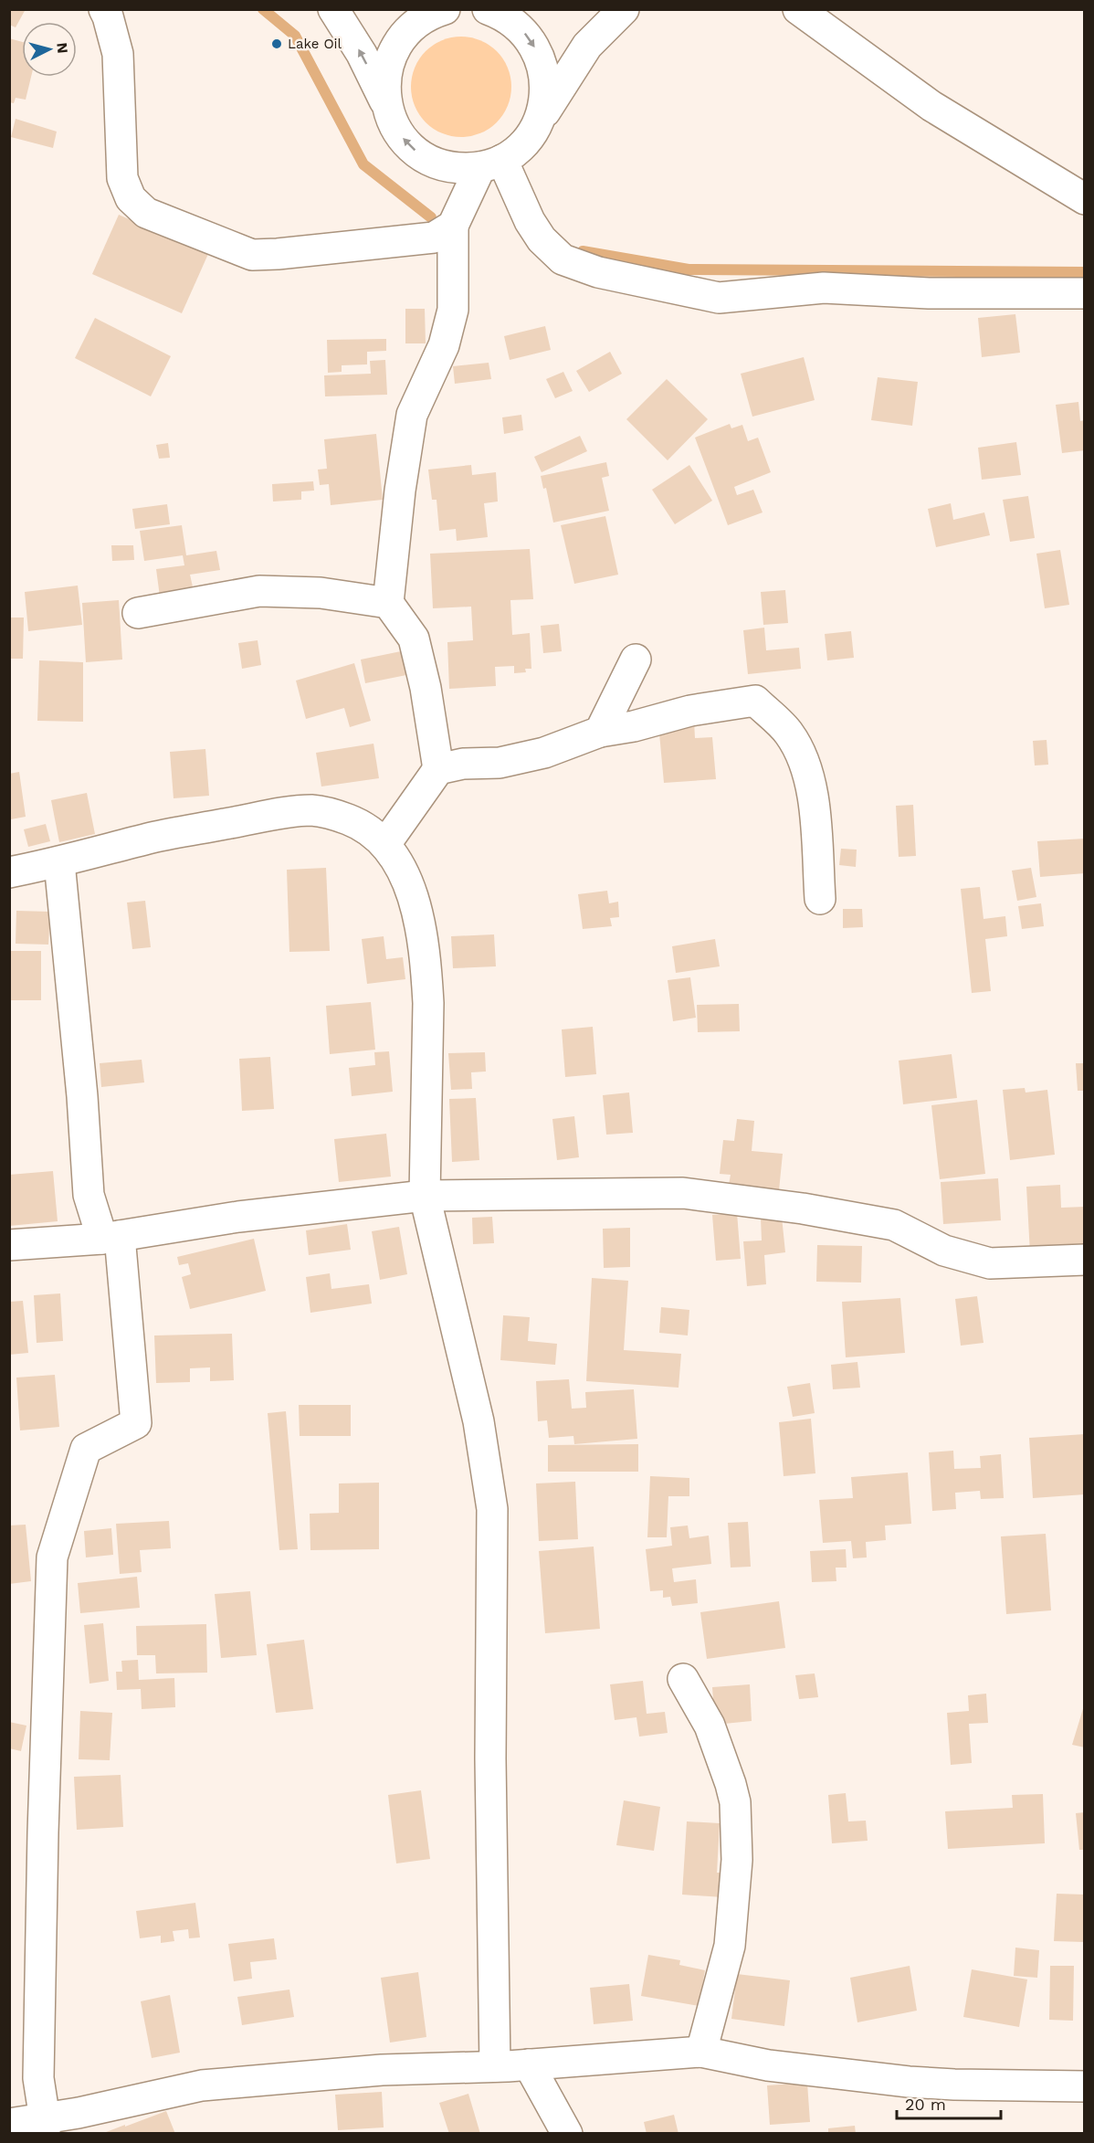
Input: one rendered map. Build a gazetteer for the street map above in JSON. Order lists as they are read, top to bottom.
{
  "places": ["Lake Oil"],
  "scale_bar": "20 m",
  "north": "right"
}
